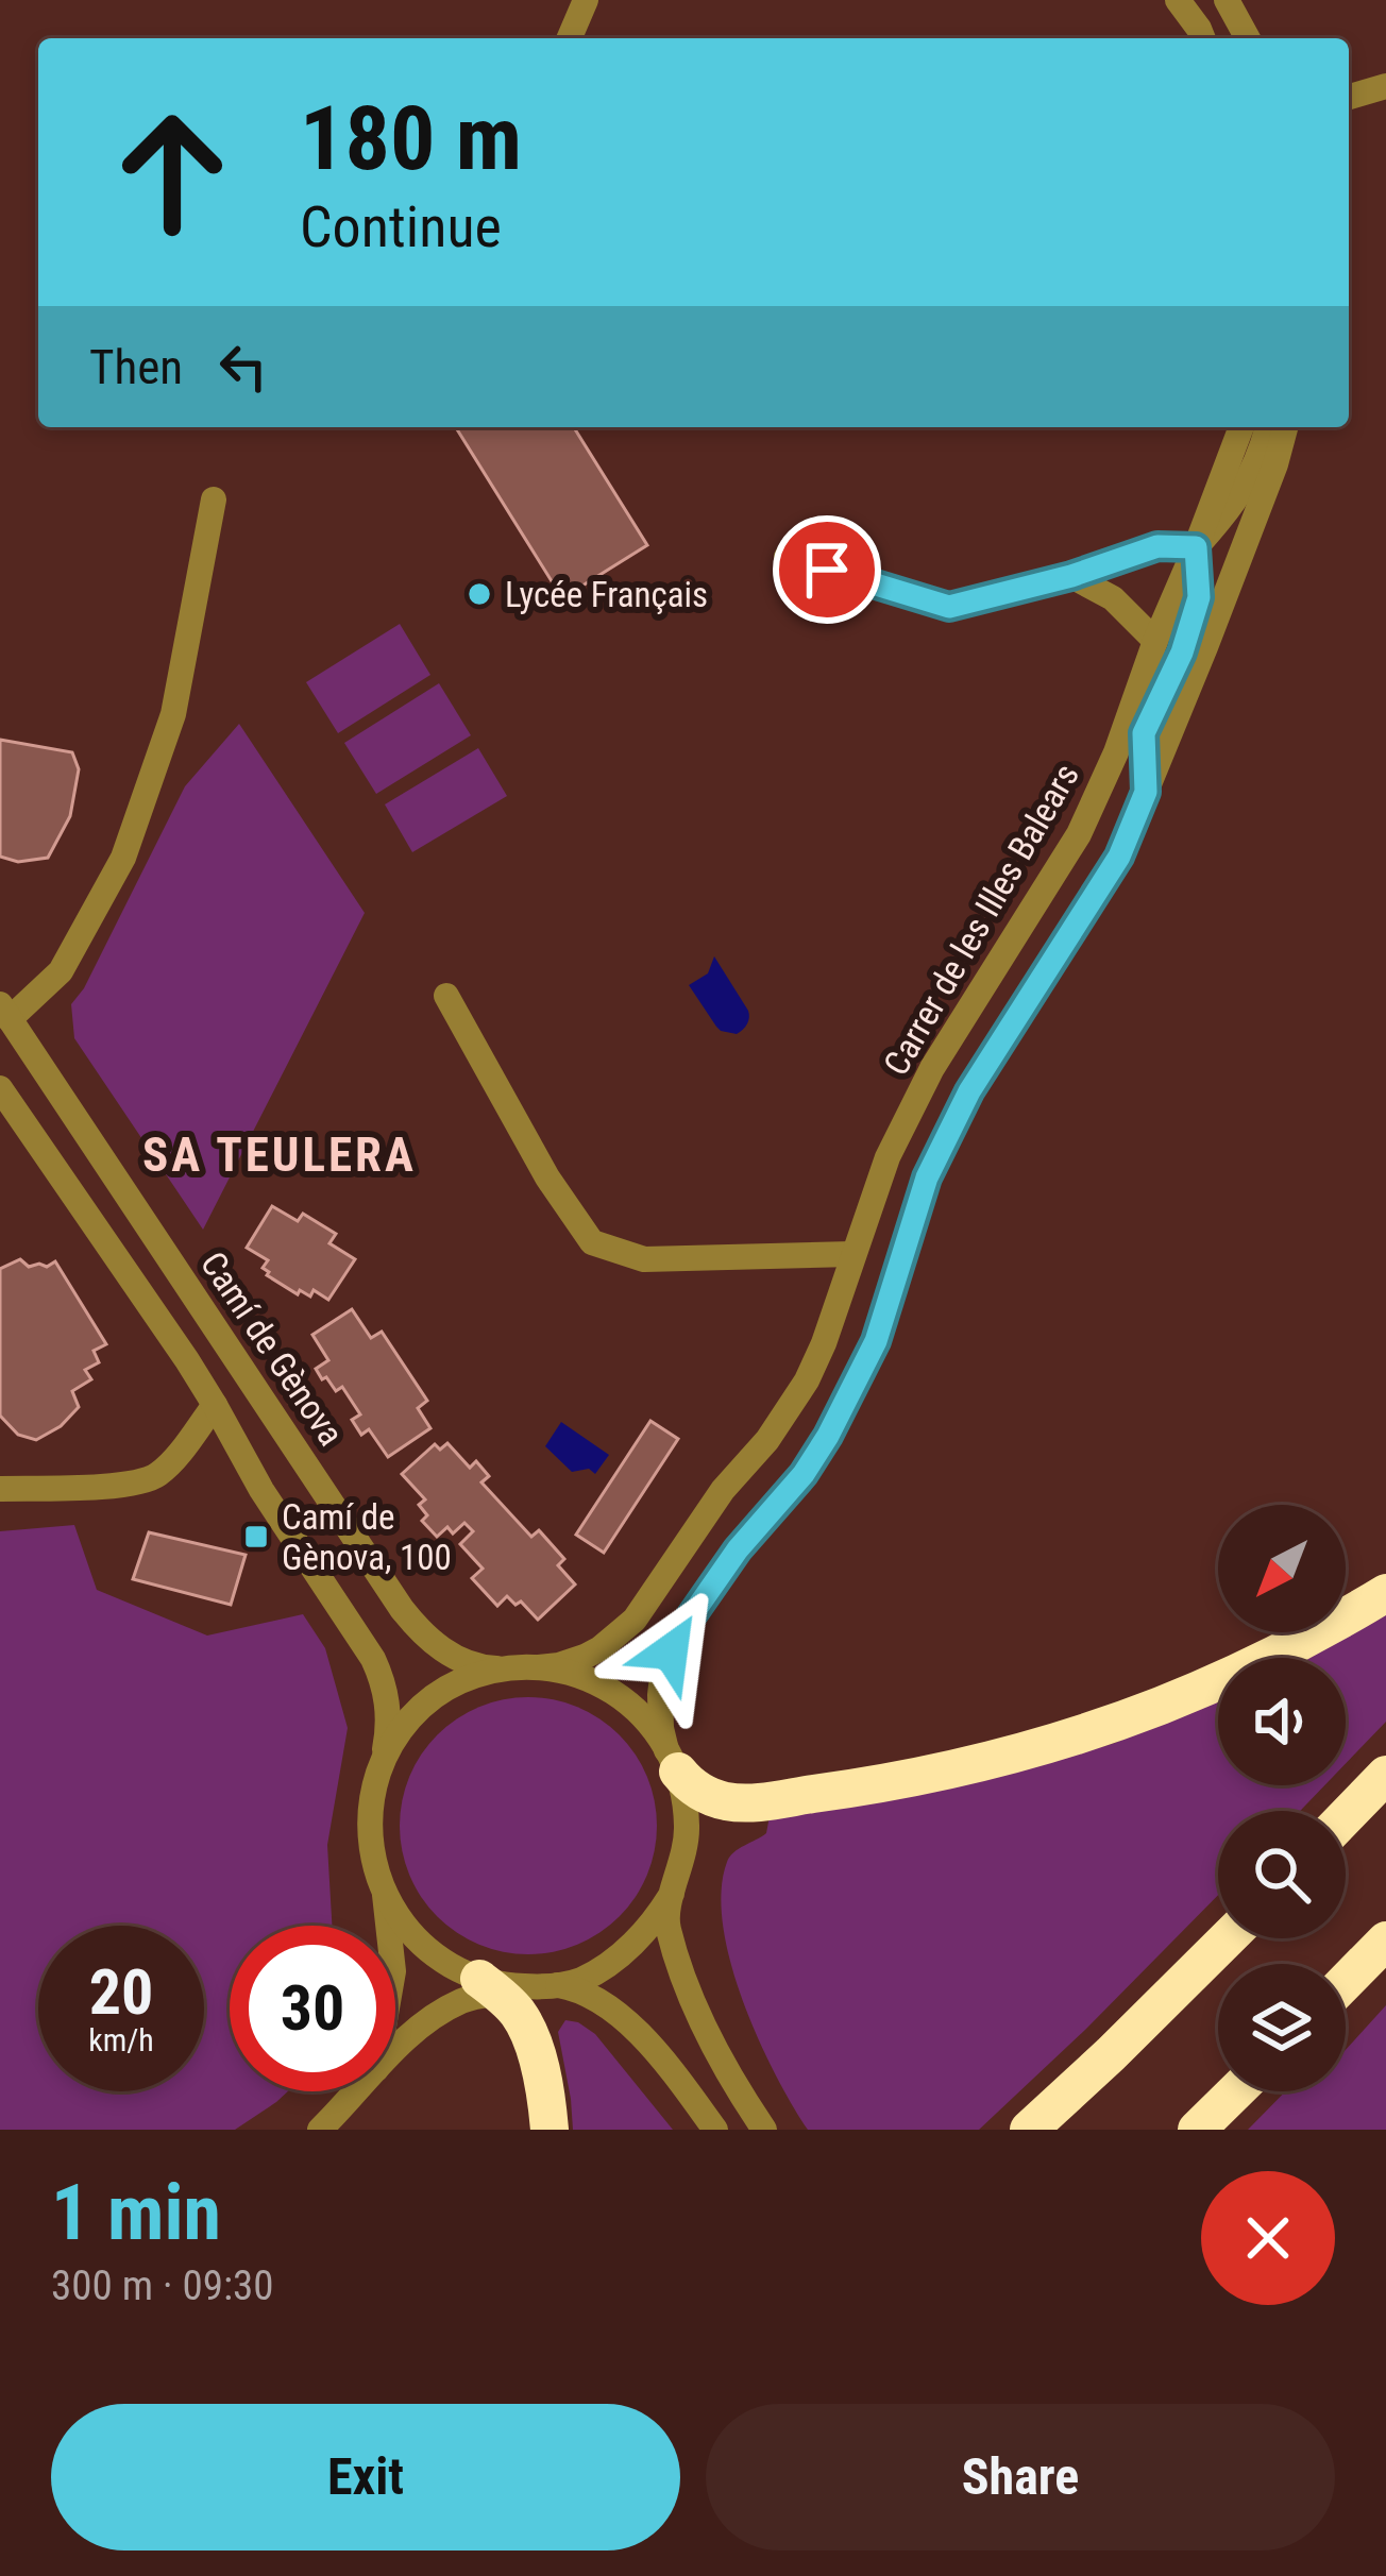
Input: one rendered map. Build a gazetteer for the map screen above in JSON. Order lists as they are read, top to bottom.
{
  "streets": {
    "street": ["Carrer de les Illes Balears", "Camí de Gènova"]
  },
  "crossings": [
    ["Carrer de les Illes Balears", "Camí de Gènova"]
  ],
  "districts": ["SA TEULERA"],
  "places": {
    "other": ["Lycée Français"],
    "transit": ["Camí de Gènova, 100"]
  },
  "north": "bottom left",
  "page": {
    "turn": ["180 m", "Continue"],
    "then": "Then",
    "speed": "20 km/h",
    "limit": "30",
    "heading": ["1 min", "300 m · 09:30"],
    "buttons": ["Exit", "Share"]
  }
}
